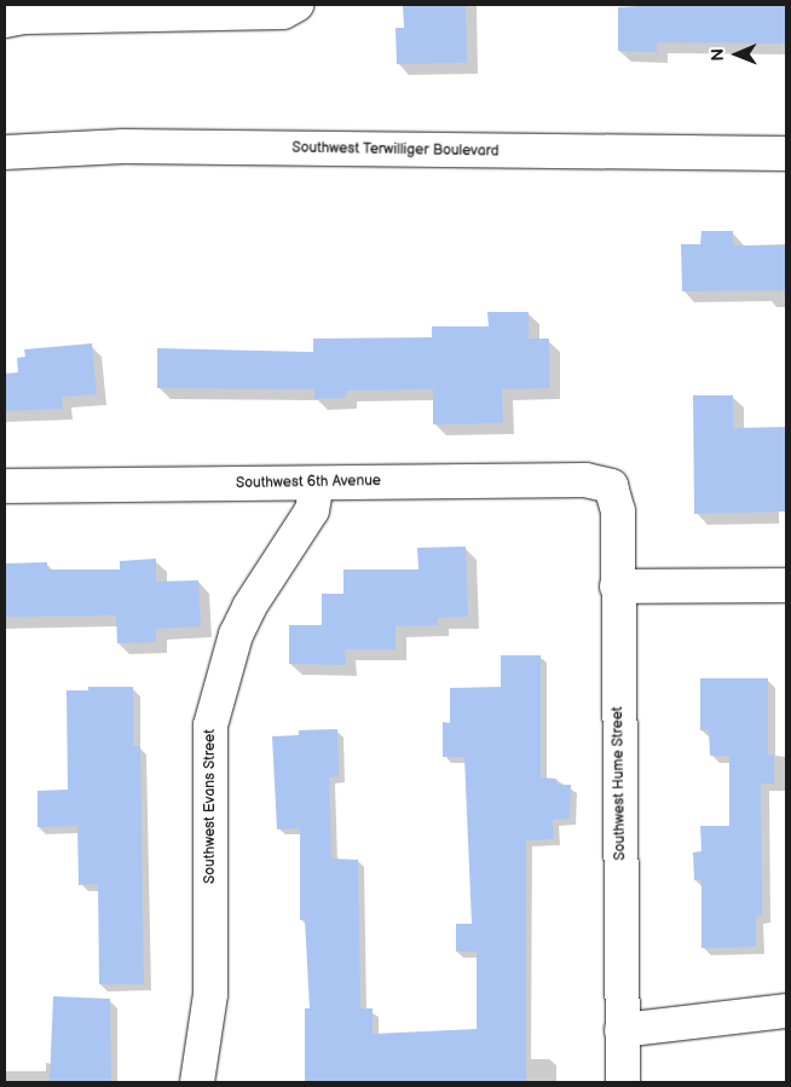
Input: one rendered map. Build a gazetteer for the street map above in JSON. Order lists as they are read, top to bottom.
{
  "streets": {
    "street": [
      "Southwest Terwilliger Boulevard",
      "Southwest 6th Avenue",
      "Southwest Hume Street",
      "Southwest Evans Street"
    ]
  },
  "crossings": [
    ["Southwest 6th Avenue", "Southwest Hume Street"],
    ["Southwest 6th Avenue", "Southwest Evans Street"]
  ],
  "north": "left"
}
